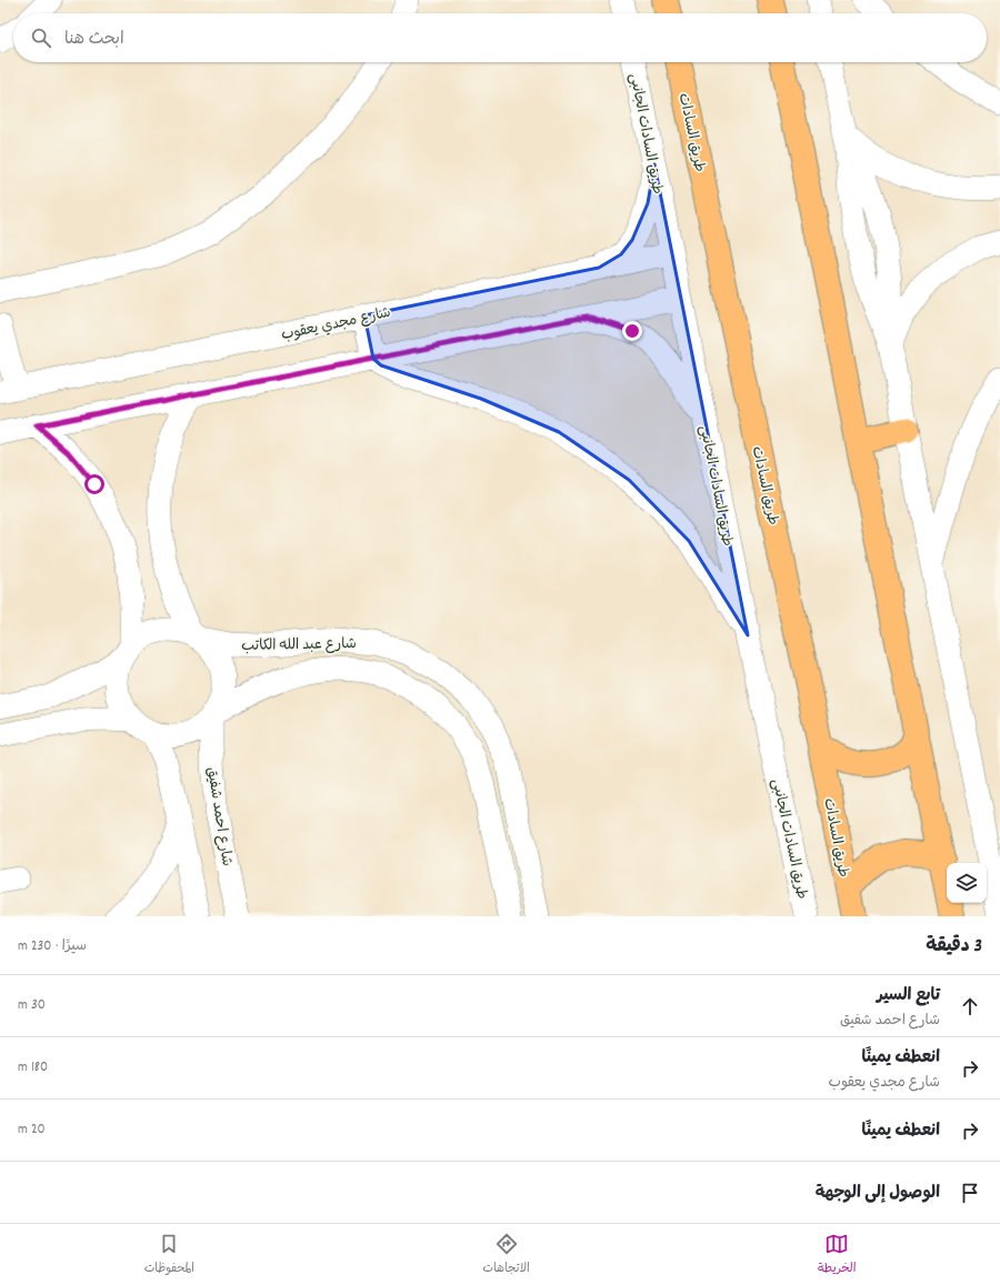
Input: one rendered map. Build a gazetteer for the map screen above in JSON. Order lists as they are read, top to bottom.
{
  "streets": {
    "main road": ["طريق السادات"],
    "street": [
      "طريق السادات الجانبى",
      "شارع مجدي يعقوب",
      "شارع عبد الله الكاتب",
      "شارع احمد شفيق"
    ]
  },
  "crossings": [
    ["طريق السادات الجانبى", "شارع مجدي يعقوب"],
    ["شارع عبد الله الكاتب", "شارع احمد شفيق"]
  ],
  "page": {
    "search": "ابحث هنا",
    "heading": ["3 دقيقة", "سيرًا · 230 m"],
    "list": [
      ["تابع السير", "شارع احمد شفيق", "30 m"],
      ["انعطف يمينًا", "شارع مجدي يعقوب", "180 m"],
      ["انعطف يمينًا", "20 m"],
      "الوصول إلى الوجهة"
    ],
    "nav": ["الخريطة", "الاتجاهات", "المحفوظات"]
  }
}
